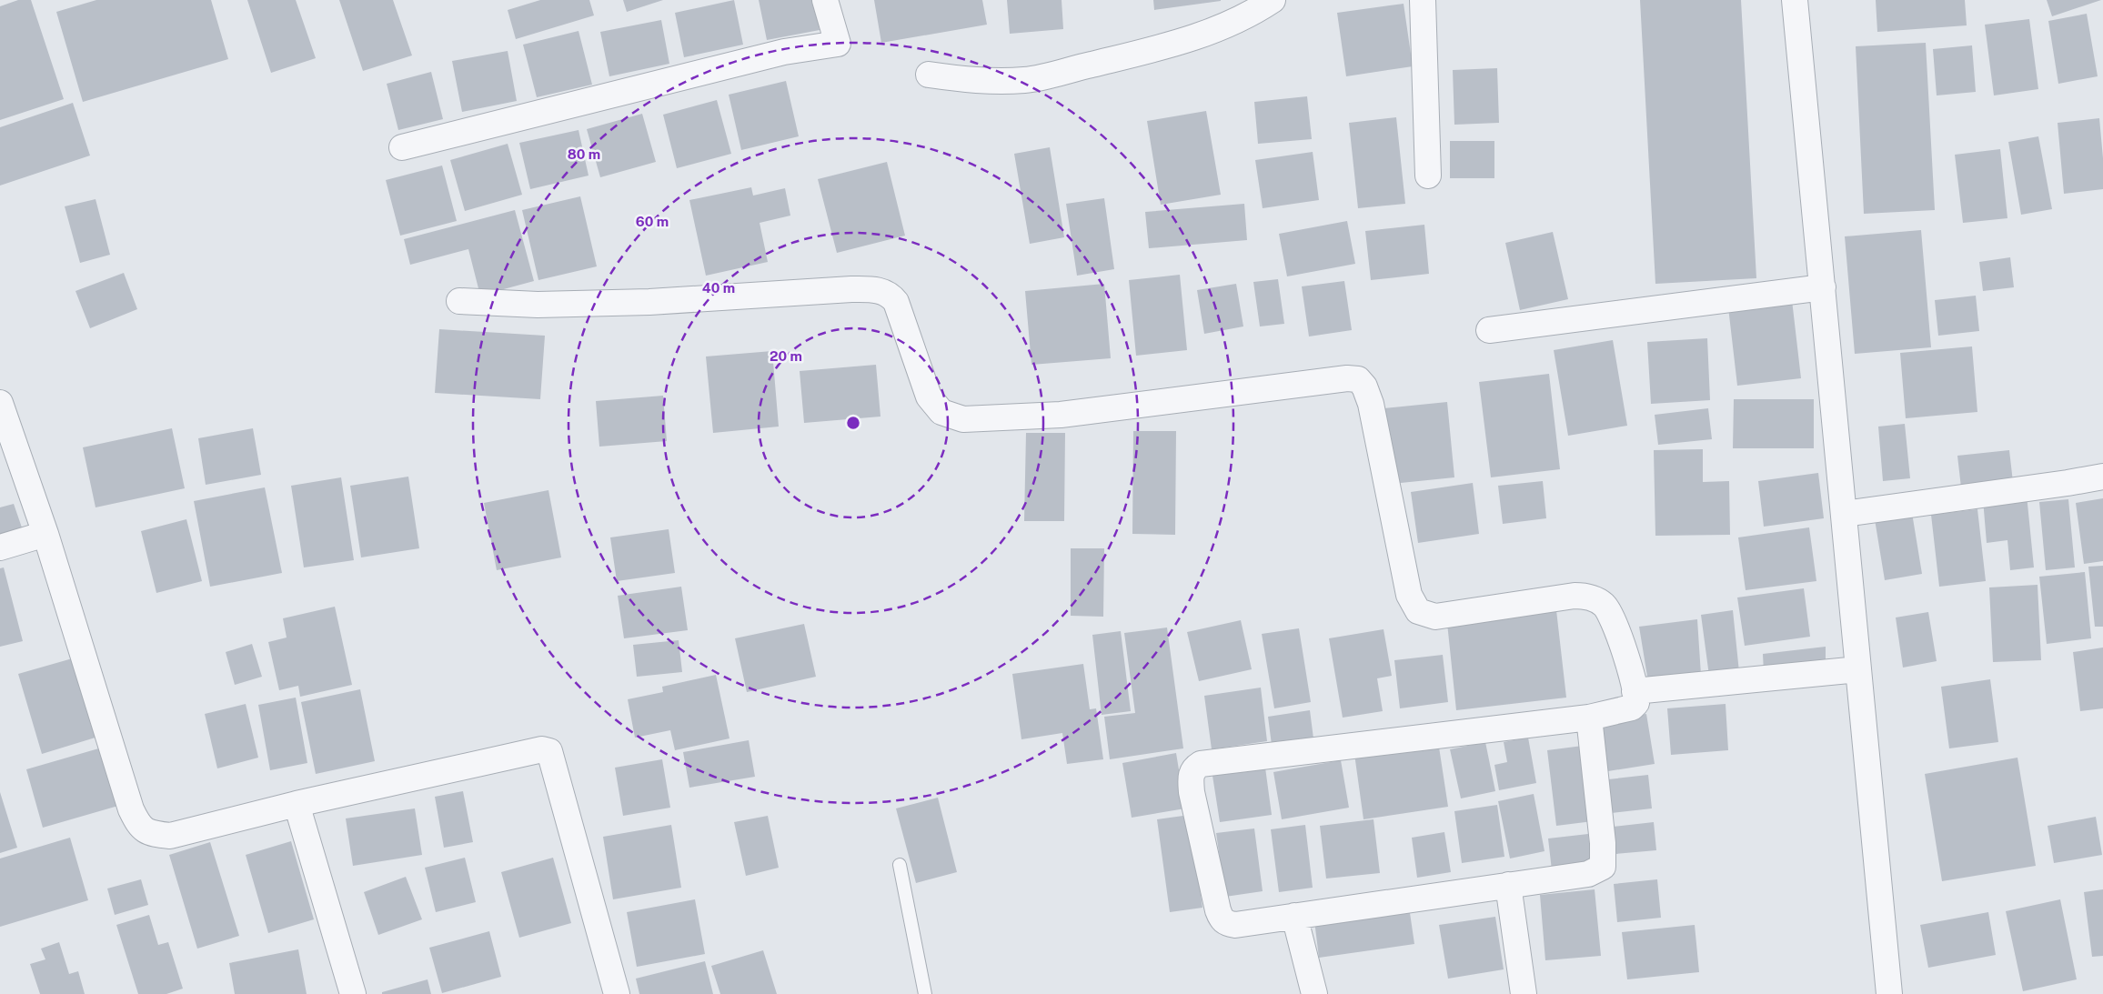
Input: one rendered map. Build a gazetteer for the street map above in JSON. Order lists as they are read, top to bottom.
{
  "rings": [
    "80 m",
    "60 m",
    "40 m",
    "20 m"
  ]
}
